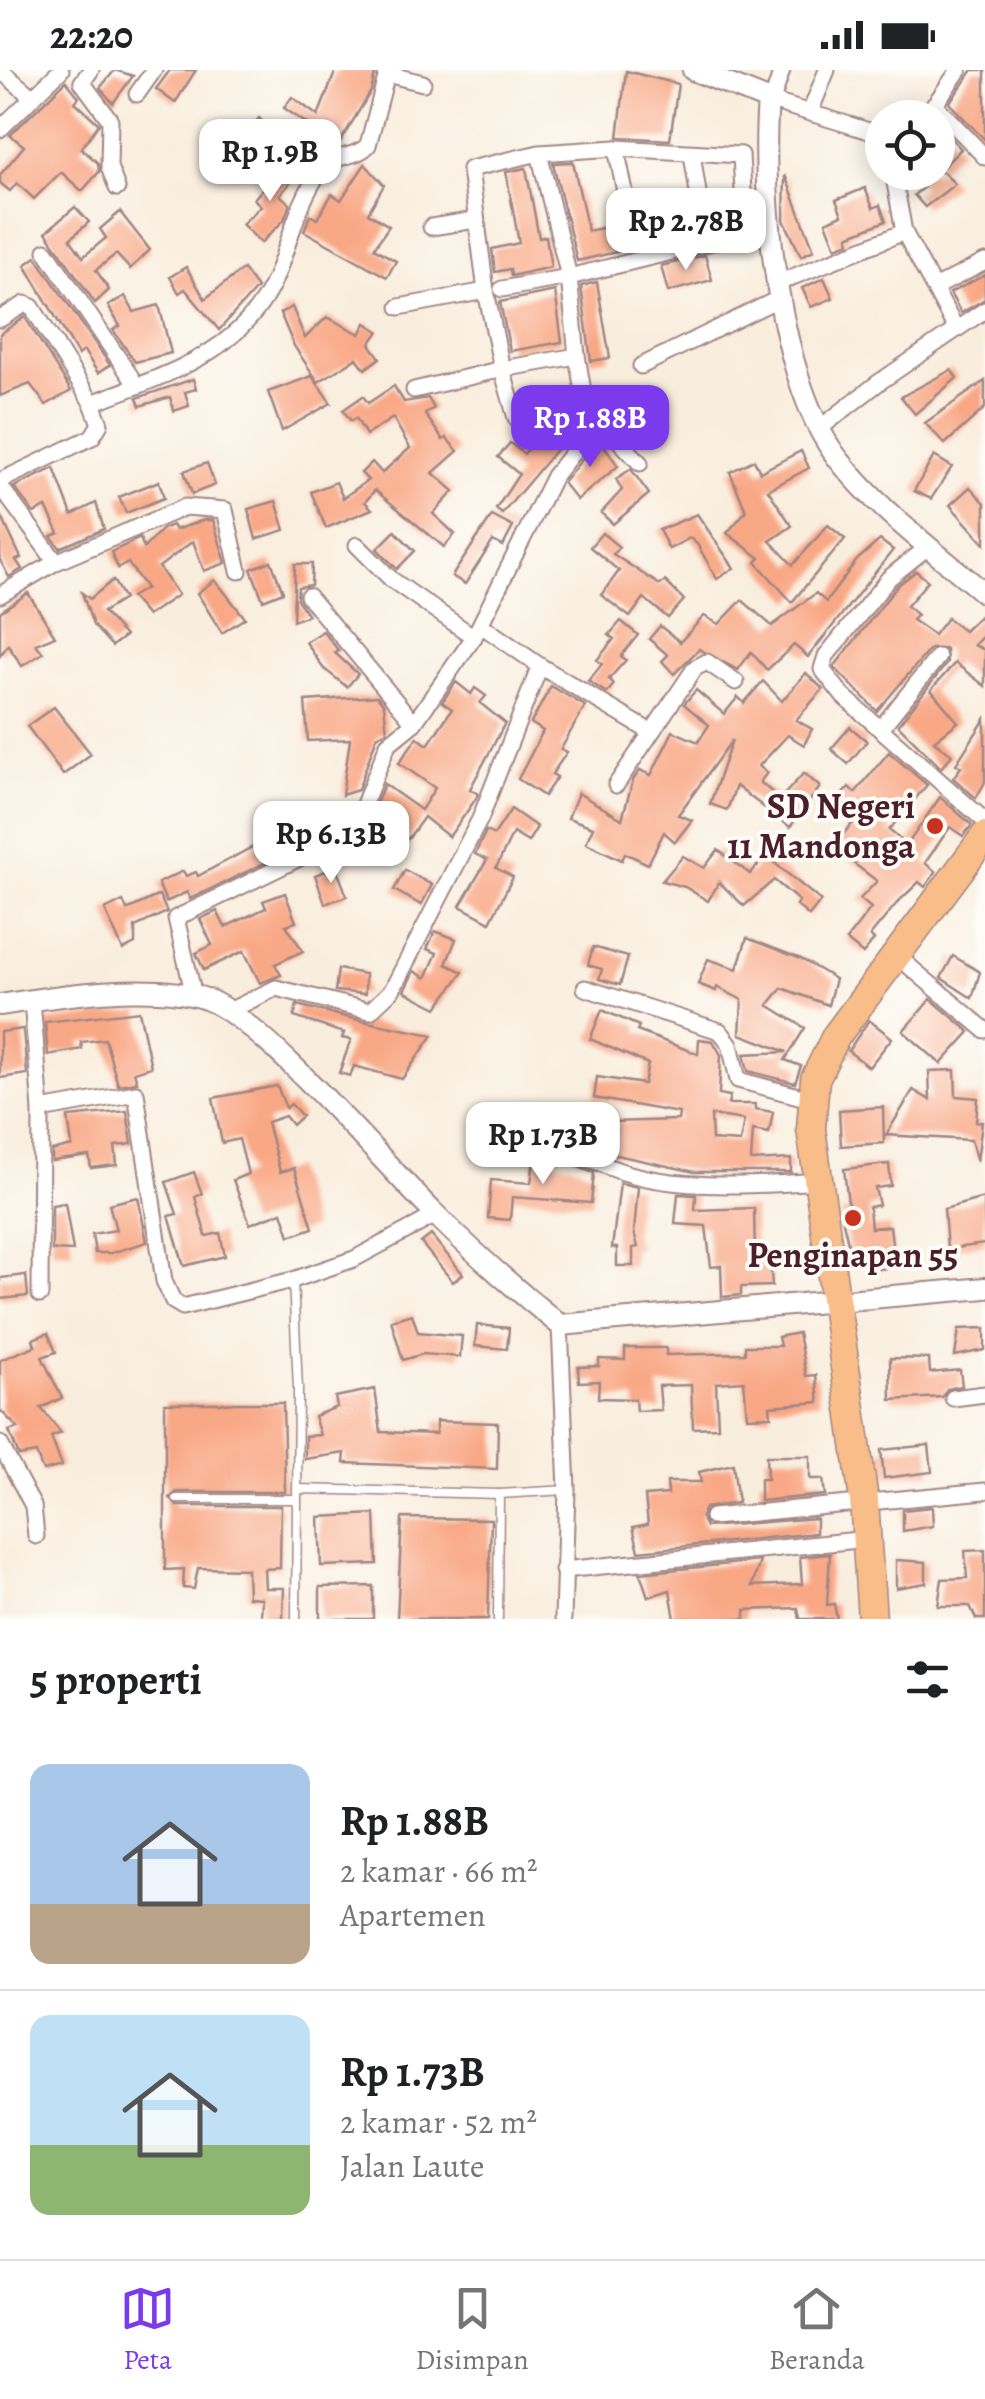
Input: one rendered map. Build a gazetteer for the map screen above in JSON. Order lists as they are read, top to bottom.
{
  "places": ["SD Negeri 11 Mandonga", "Penginapan 55"],
  "page": {
    "status": "22:20",
    "price": [
      "Rp 1.9B",
      "Rp 2.78B",
      "Rp 1.88B",
      "Rp 6.13B",
      "Rp 1.73B"
    ],
    "heading": "5 properti",
    "list": [
      {
        "name": "Rp 1.88B",
        "note": "2 kamar · 66 m² · Apartemen"
      },
      {
        "name": "Rp 1.73B",
        "note": "2 kamar · 52 m² · Jalan Laute"
      }
    ],
    "tabs": ["Peta", "Disimpan", "Beranda"]
  }
}
